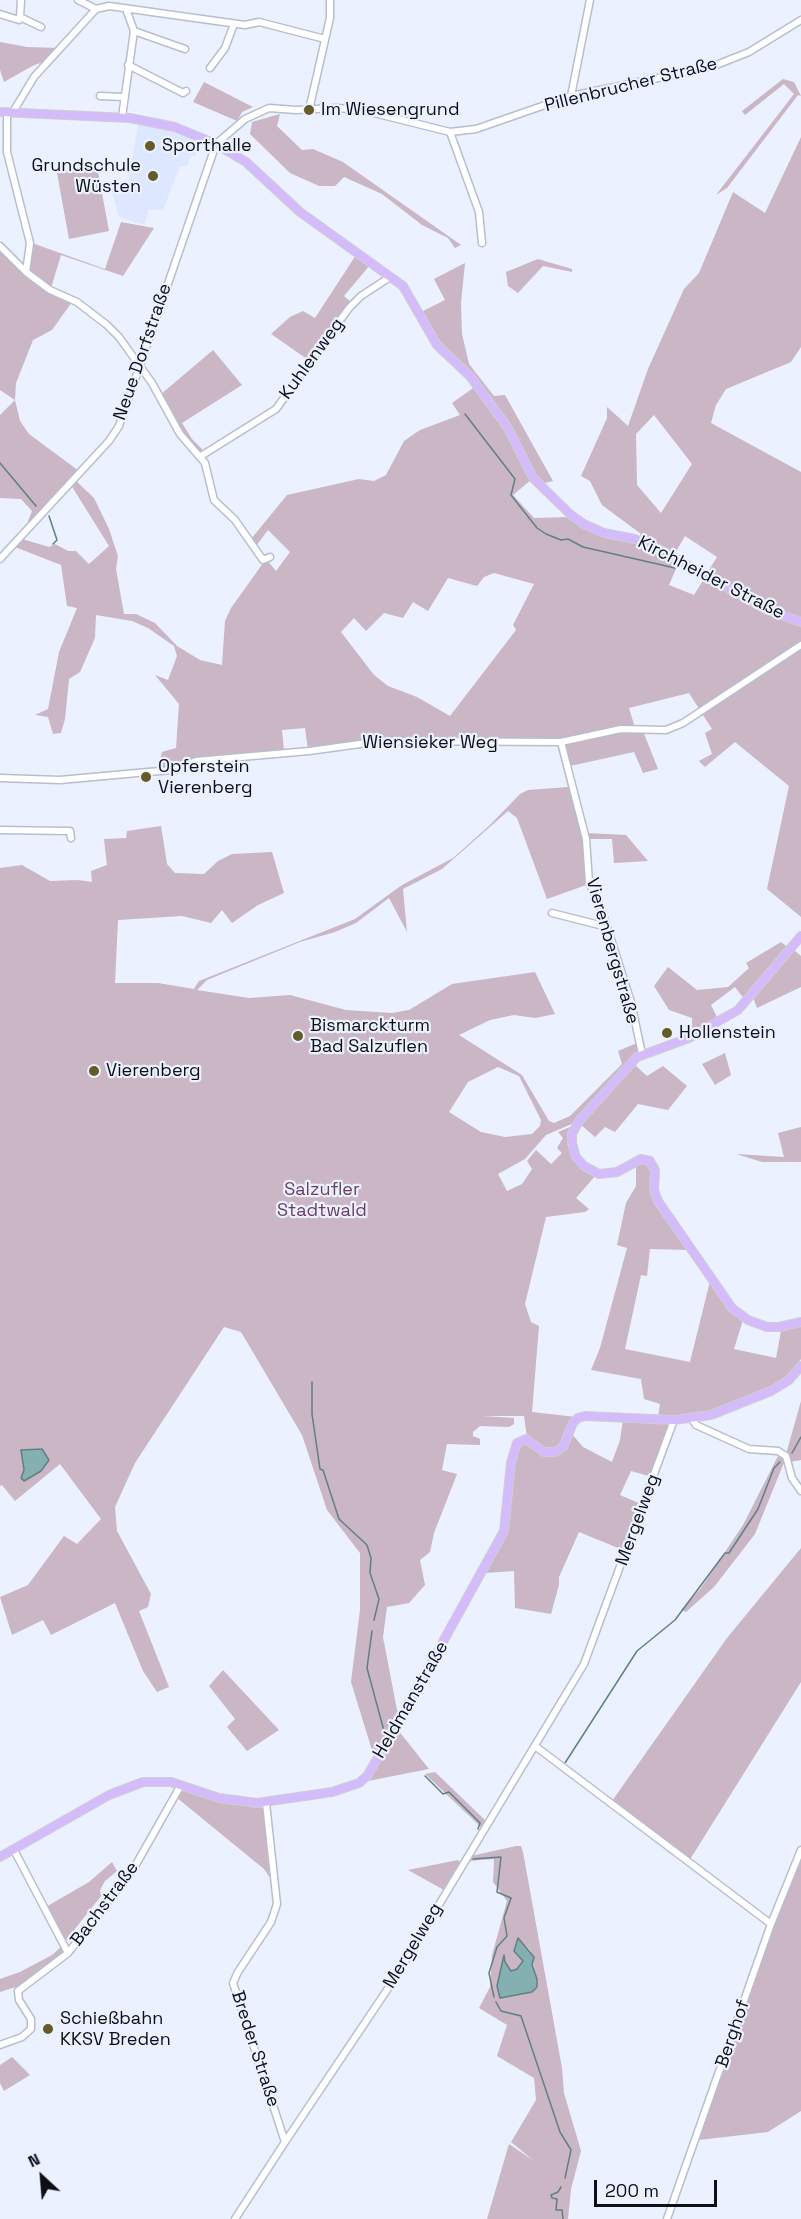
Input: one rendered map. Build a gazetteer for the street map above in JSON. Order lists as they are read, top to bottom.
{
  "streets": {
    "main road": ["Kirchheider Straße", "Heldmanstraße"],
    "street": [
      "Pillenbrucher Straße",
      "Neue Dorfstraße",
      "Kuhlenweg",
      "Wiensieker Weg",
      "Vierenbergstraße",
      "Mergelweg",
      "Bachstraße",
      "Berghof",
      "Breder Straße"
    ]
  },
  "crossings": [
    ["Pillenbrucher Straße", "Neue Dorfstraße"],
    ["Pillenbrucher Straße", "Kirchheider Straße"],
    ["Neue Dorfstraße", "Kirchheider Straße"],
    ["Kuhlenweg", "Kirchheider Straße"],
    ["Wiensieker Weg", "Vierenbergstraße"],
    ["Mergelweg", "Heldmanstraße"],
    ["Mergelweg", "Breder Straße"],
    ["Heldmanstraße", "Bachstraße"],
    ["Heldmanstraße", "Breder Straße"]
  ],
  "parks": ["Salzufler Stadtwald"],
  "places": [
    "Im Wiesengrund",
    "Sporthalle",
    "Grundschule Wüsten",
    "Opferstein Vierenberg",
    "Hollenstein",
    "Bismarckturm Bad Salzuflen",
    "Vierenberg",
    "Schießbahn KKSV Breden"
  ],
  "scale_bar": "200 m",
  "north": "top left"
}
